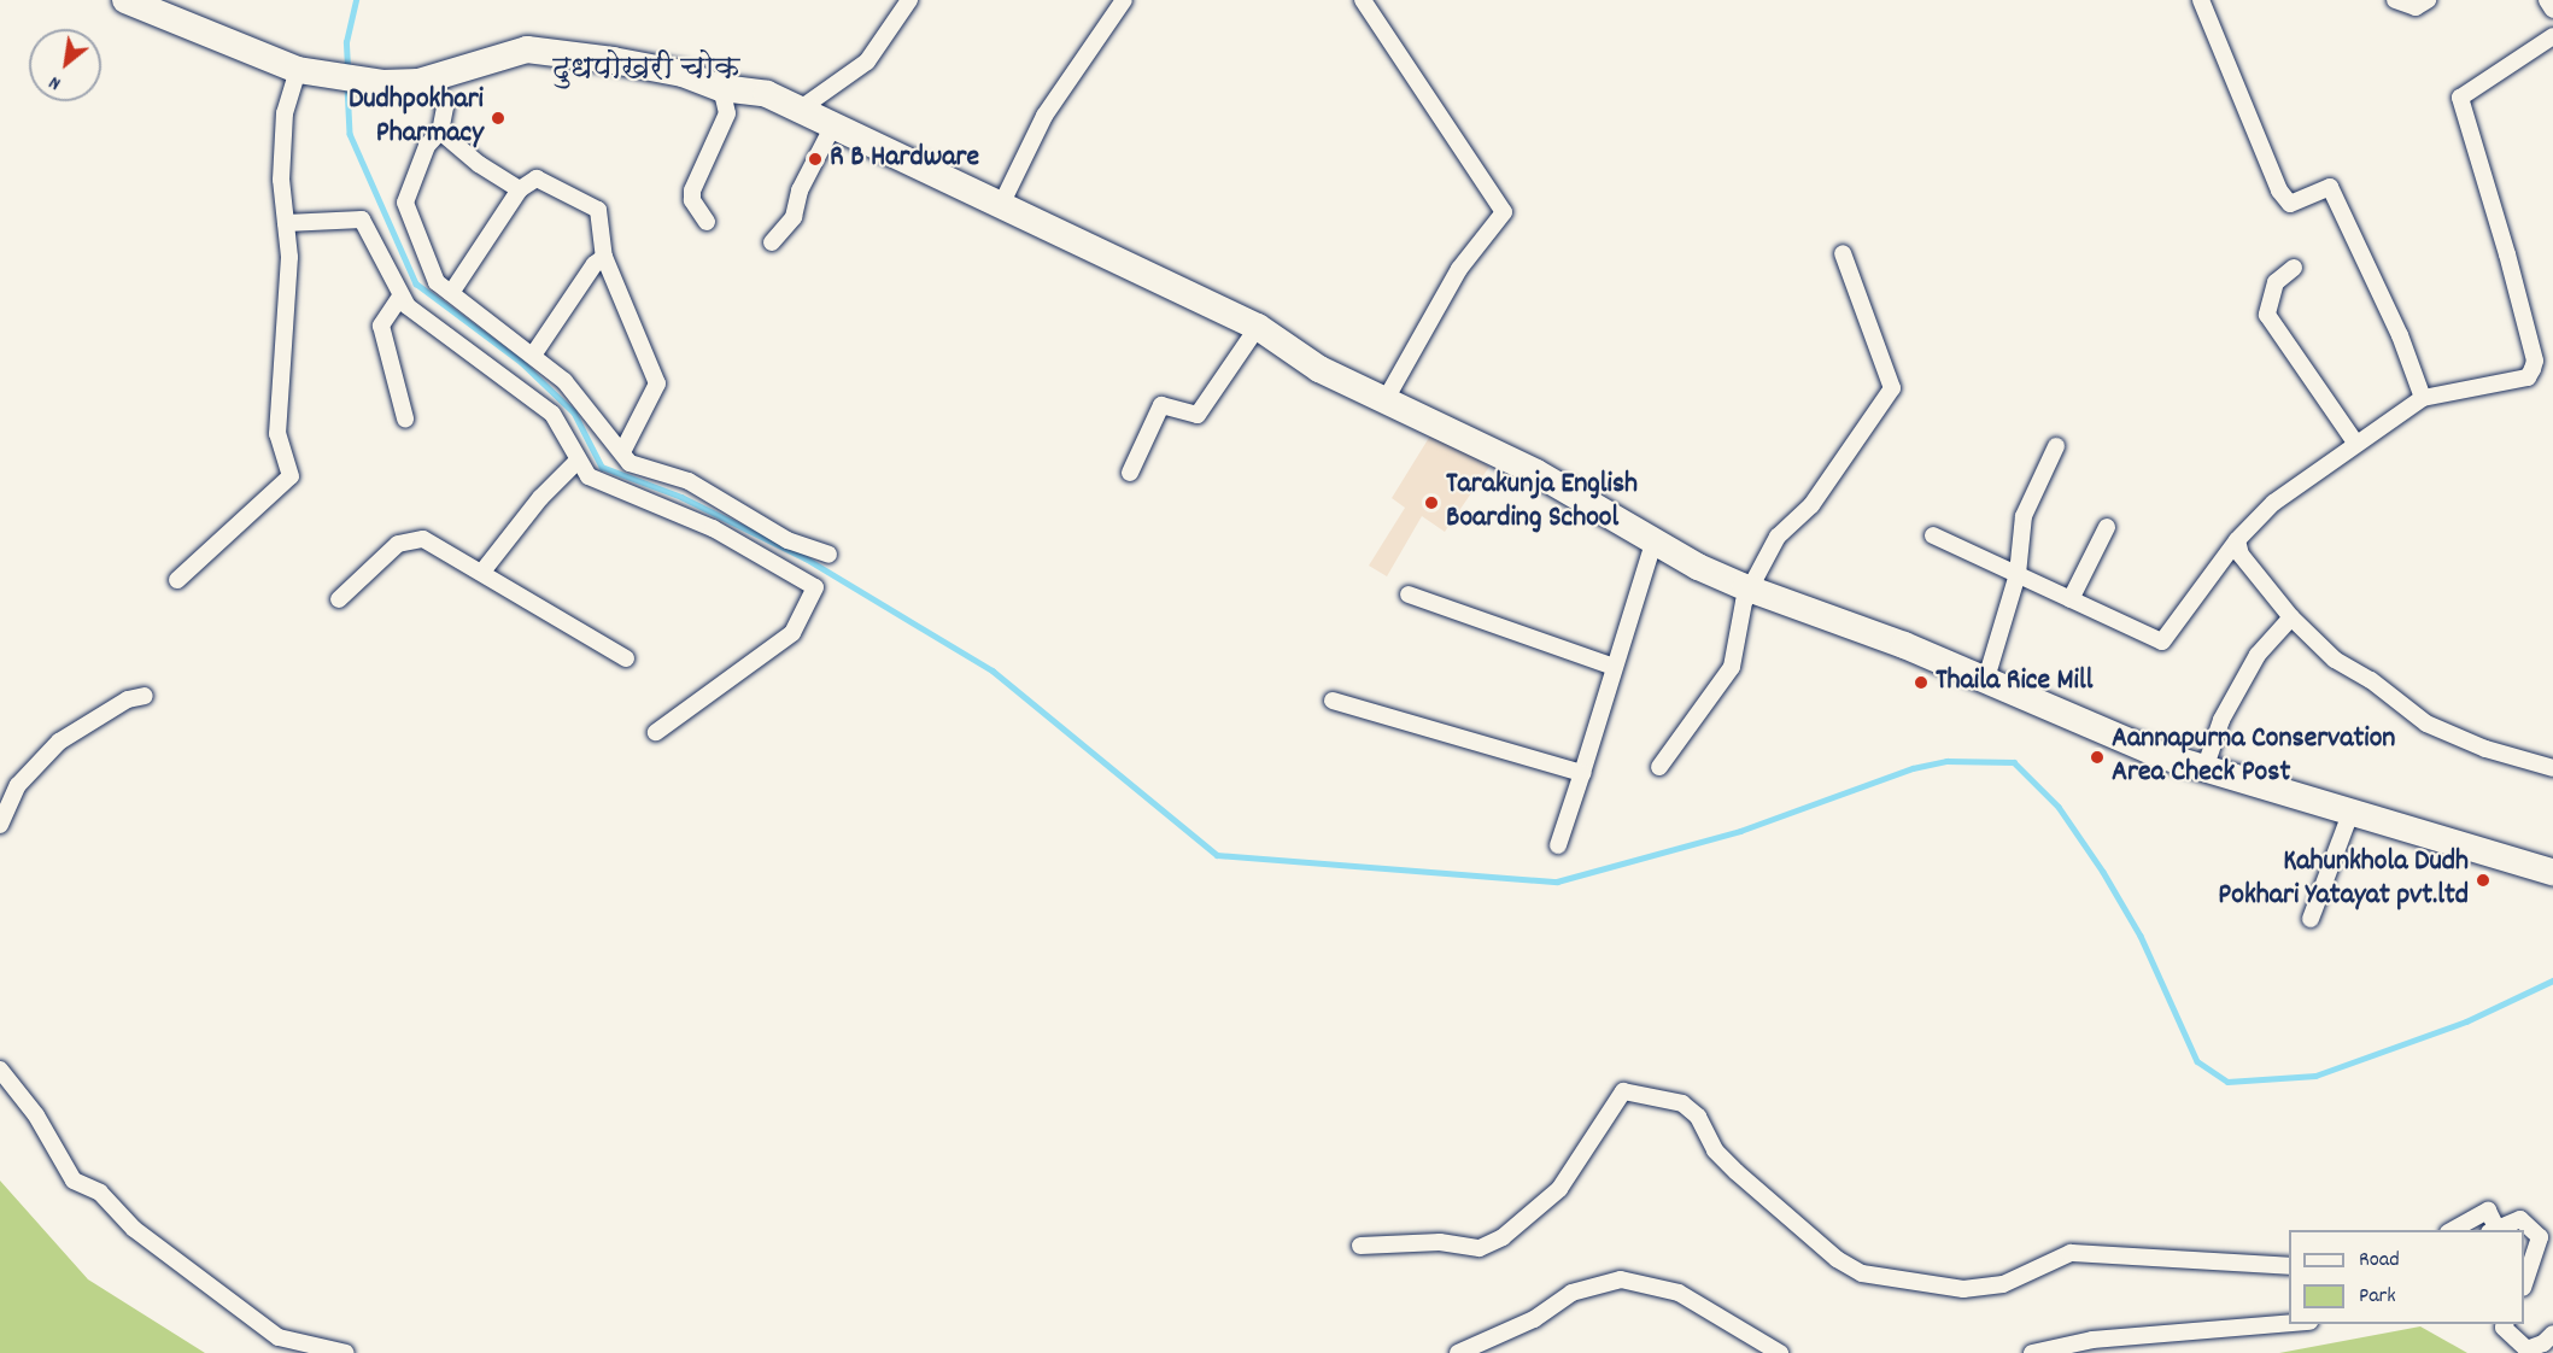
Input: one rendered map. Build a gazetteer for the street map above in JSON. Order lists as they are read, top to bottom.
{
  "districts": ["दुधपोखरी चोक"],
  "places": [
    "Dudhpokhari Pharmacy",
    "R B Hardware",
    "Tarakunja English Boarding School",
    "Thaila Rice Mill",
    "Aannapurna Conservation Area Check Post",
    "Kahunkhola Dudh Pokhari Yatayat pvt.ltd"
  ],
  "legend": ["Road", "Park"],
  "north": "bottom left"
}
